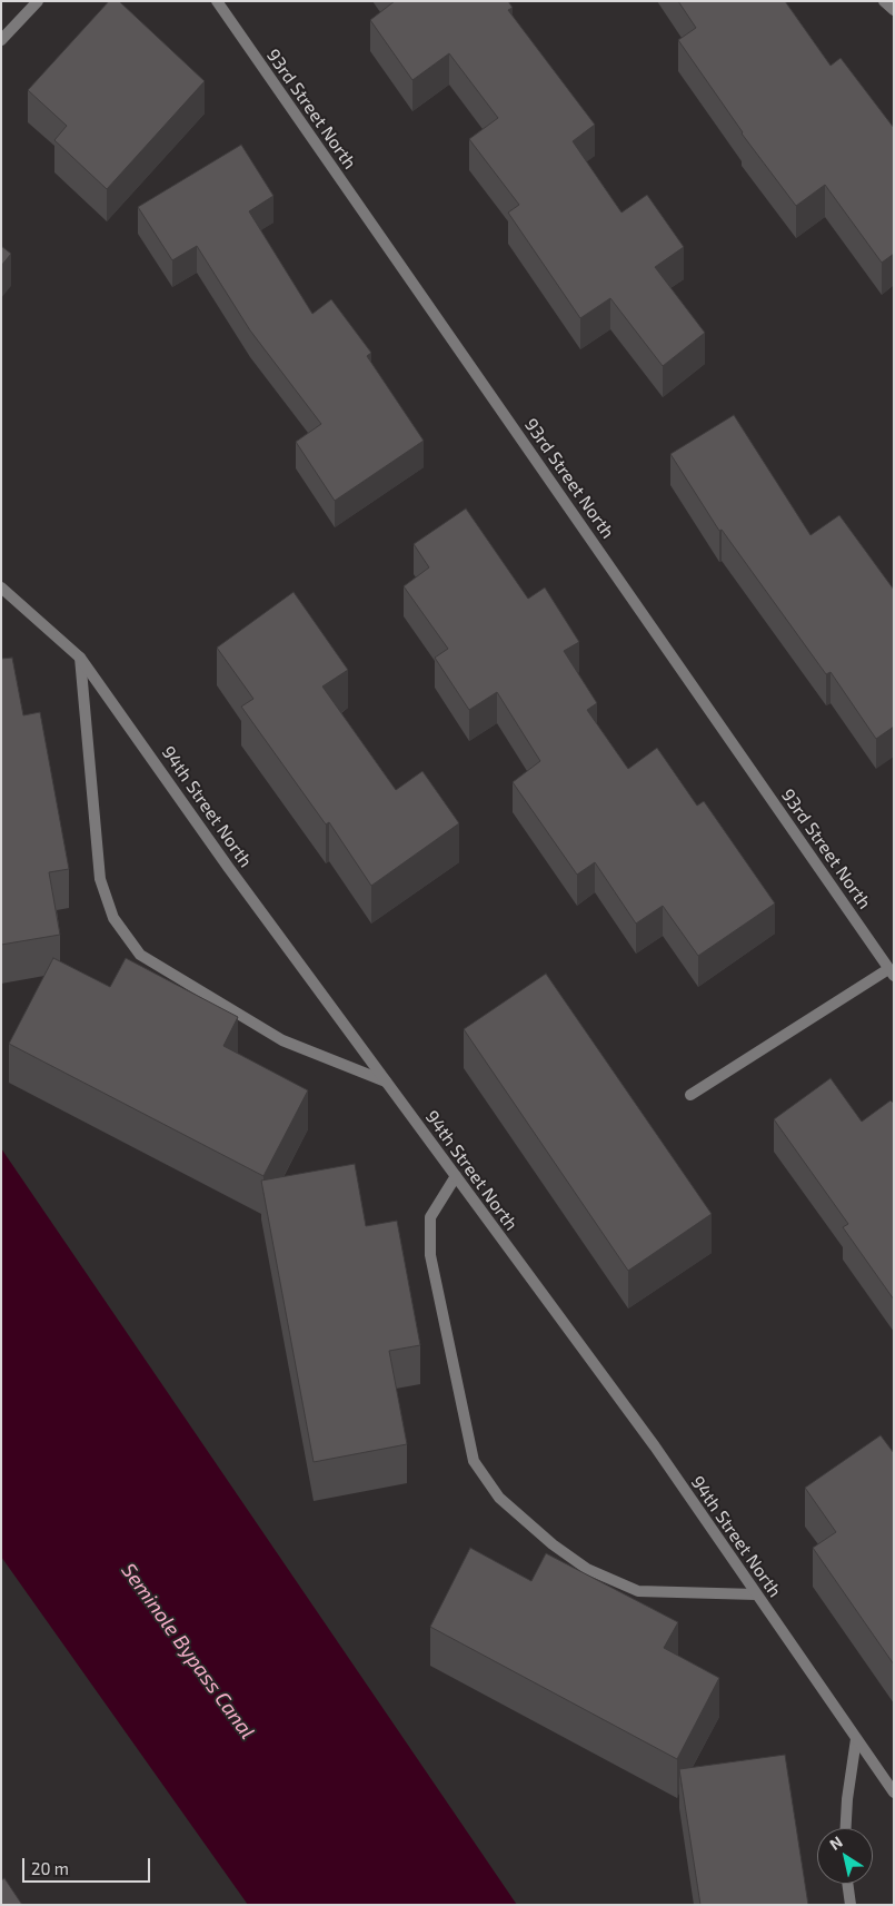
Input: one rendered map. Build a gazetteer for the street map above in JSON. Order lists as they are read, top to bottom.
{
  "streets": {
    "street": ["93rd Street North", "94th Street North"]
  },
  "water": ["Seminole Bypass Canal"],
  "scale_bar": "20 m",
  "north": "top left"
}
